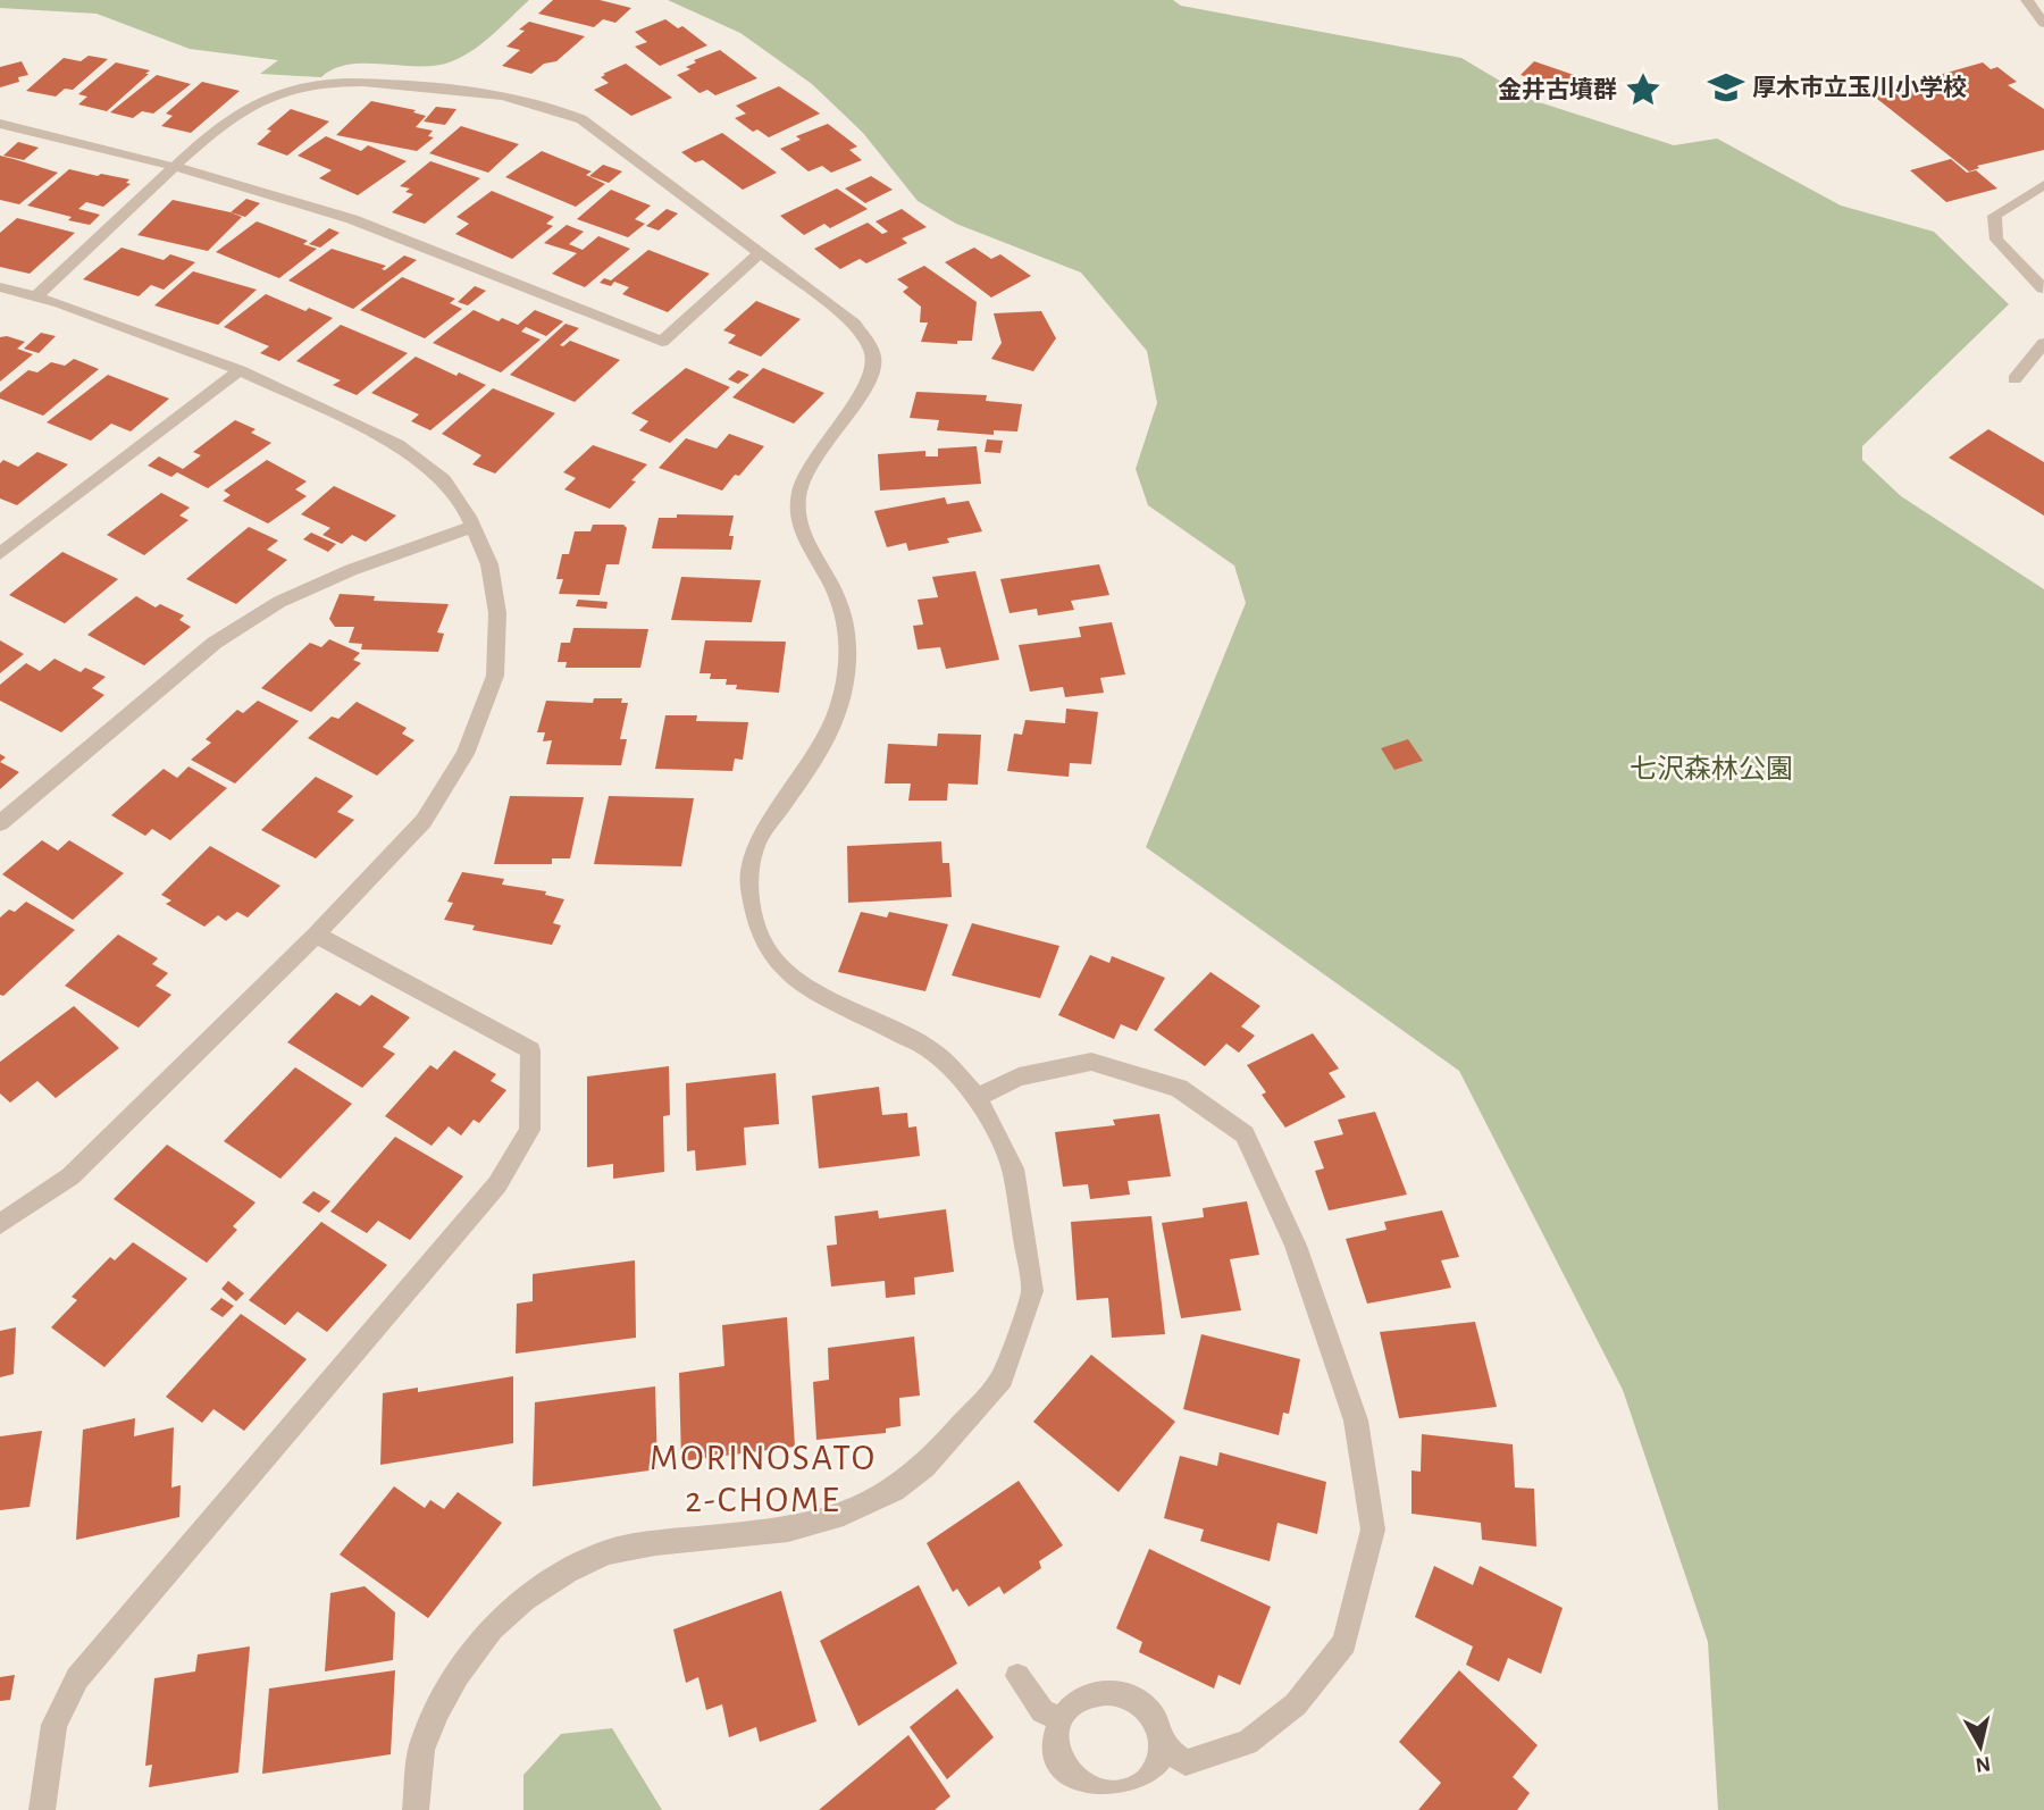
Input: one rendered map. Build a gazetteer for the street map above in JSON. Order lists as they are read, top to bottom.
{
  "districts": ["MORINOSATO 2-CHOME"],
  "parks": ["七沢森林公園"],
  "places": {
    "school or university": ["厚木市立玉川小学校"],
    "place": ["金井古墳群"]
  },
  "north": "bottom"
}
